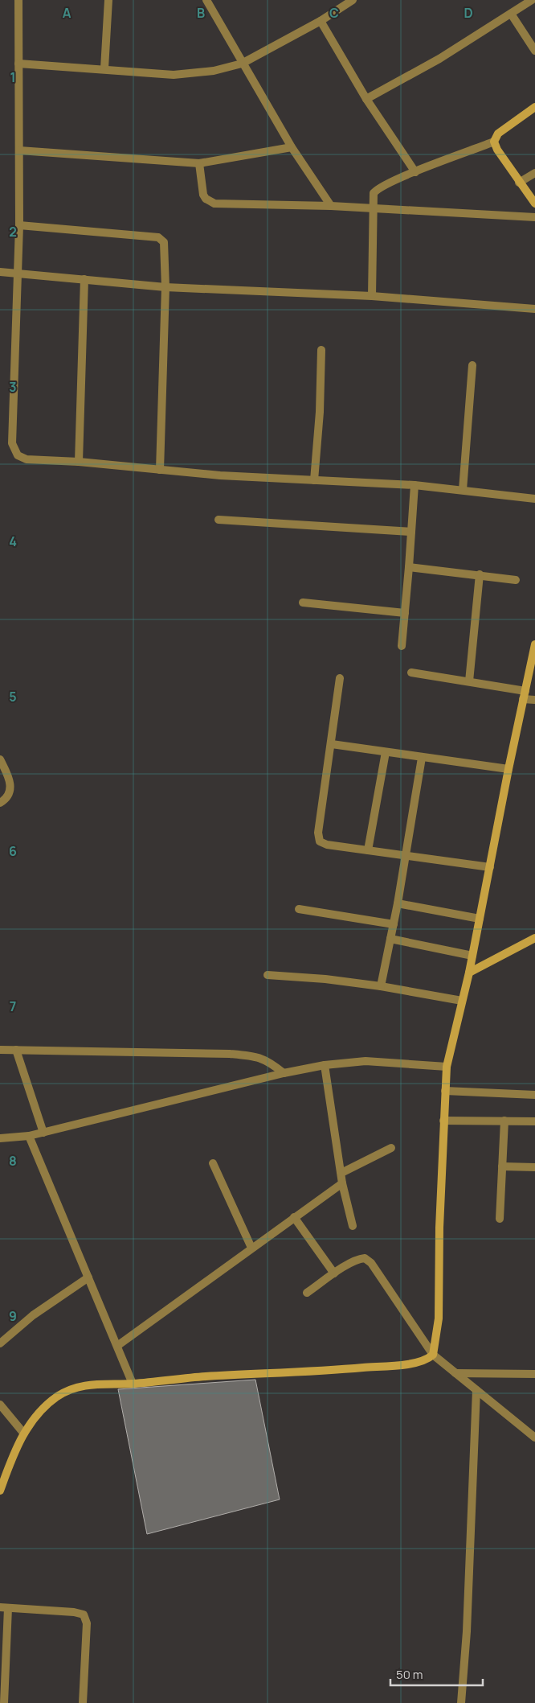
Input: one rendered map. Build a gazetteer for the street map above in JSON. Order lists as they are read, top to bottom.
{
  "scale_bar": "50 m",
  "grid": {
    "columns": [
      "A",
      "B",
      "C",
      "D"
    ],
    "rows": [
      "1",
      "2",
      "3",
      "4",
      "5",
      "6",
      "7",
      "8",
      "9"
    ]
  }
}
